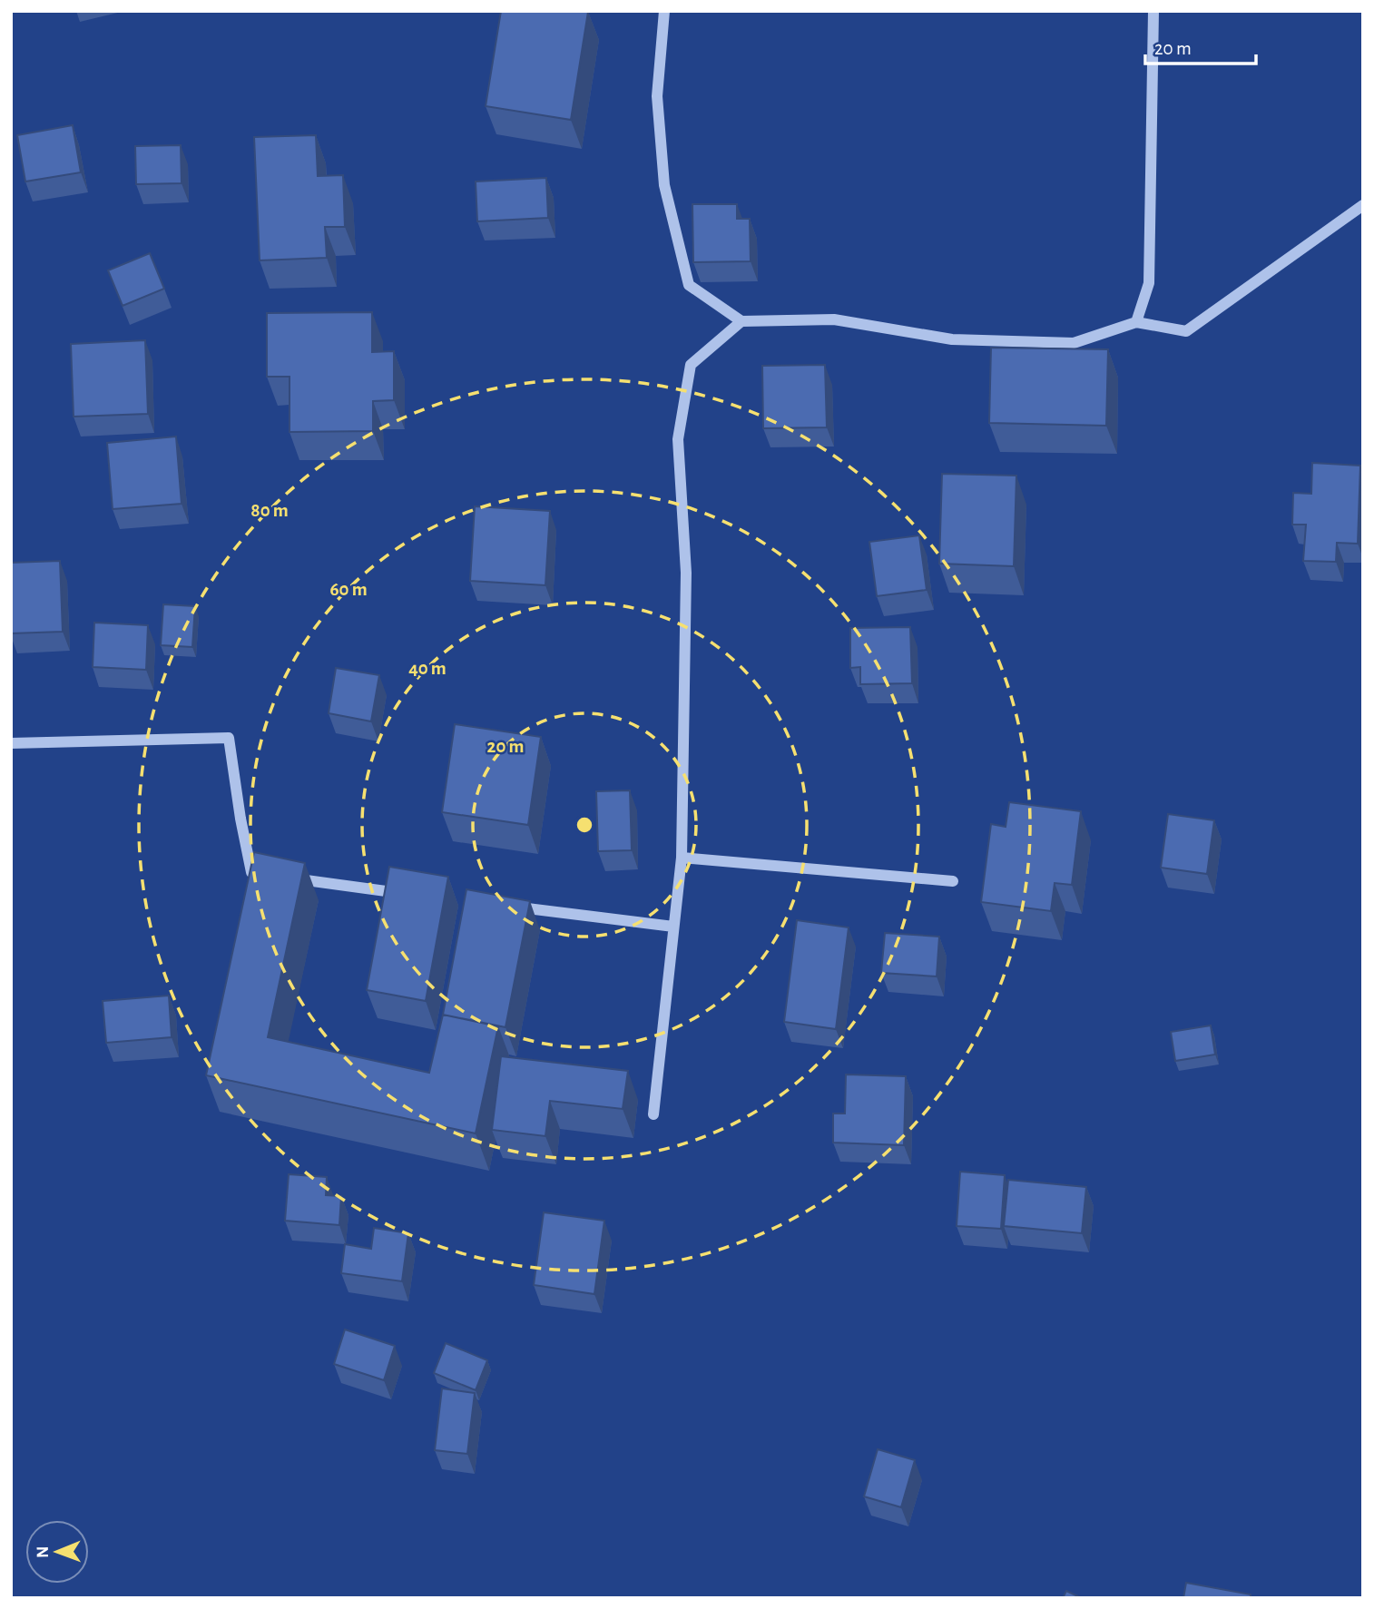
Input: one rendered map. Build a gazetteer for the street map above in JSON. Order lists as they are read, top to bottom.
{
  "scale_bar": "20 m",
  "north": "left",
  "rings": [
    "80 m",
    "60 m",
    "40 m",
    "20 m"
  ]
}
